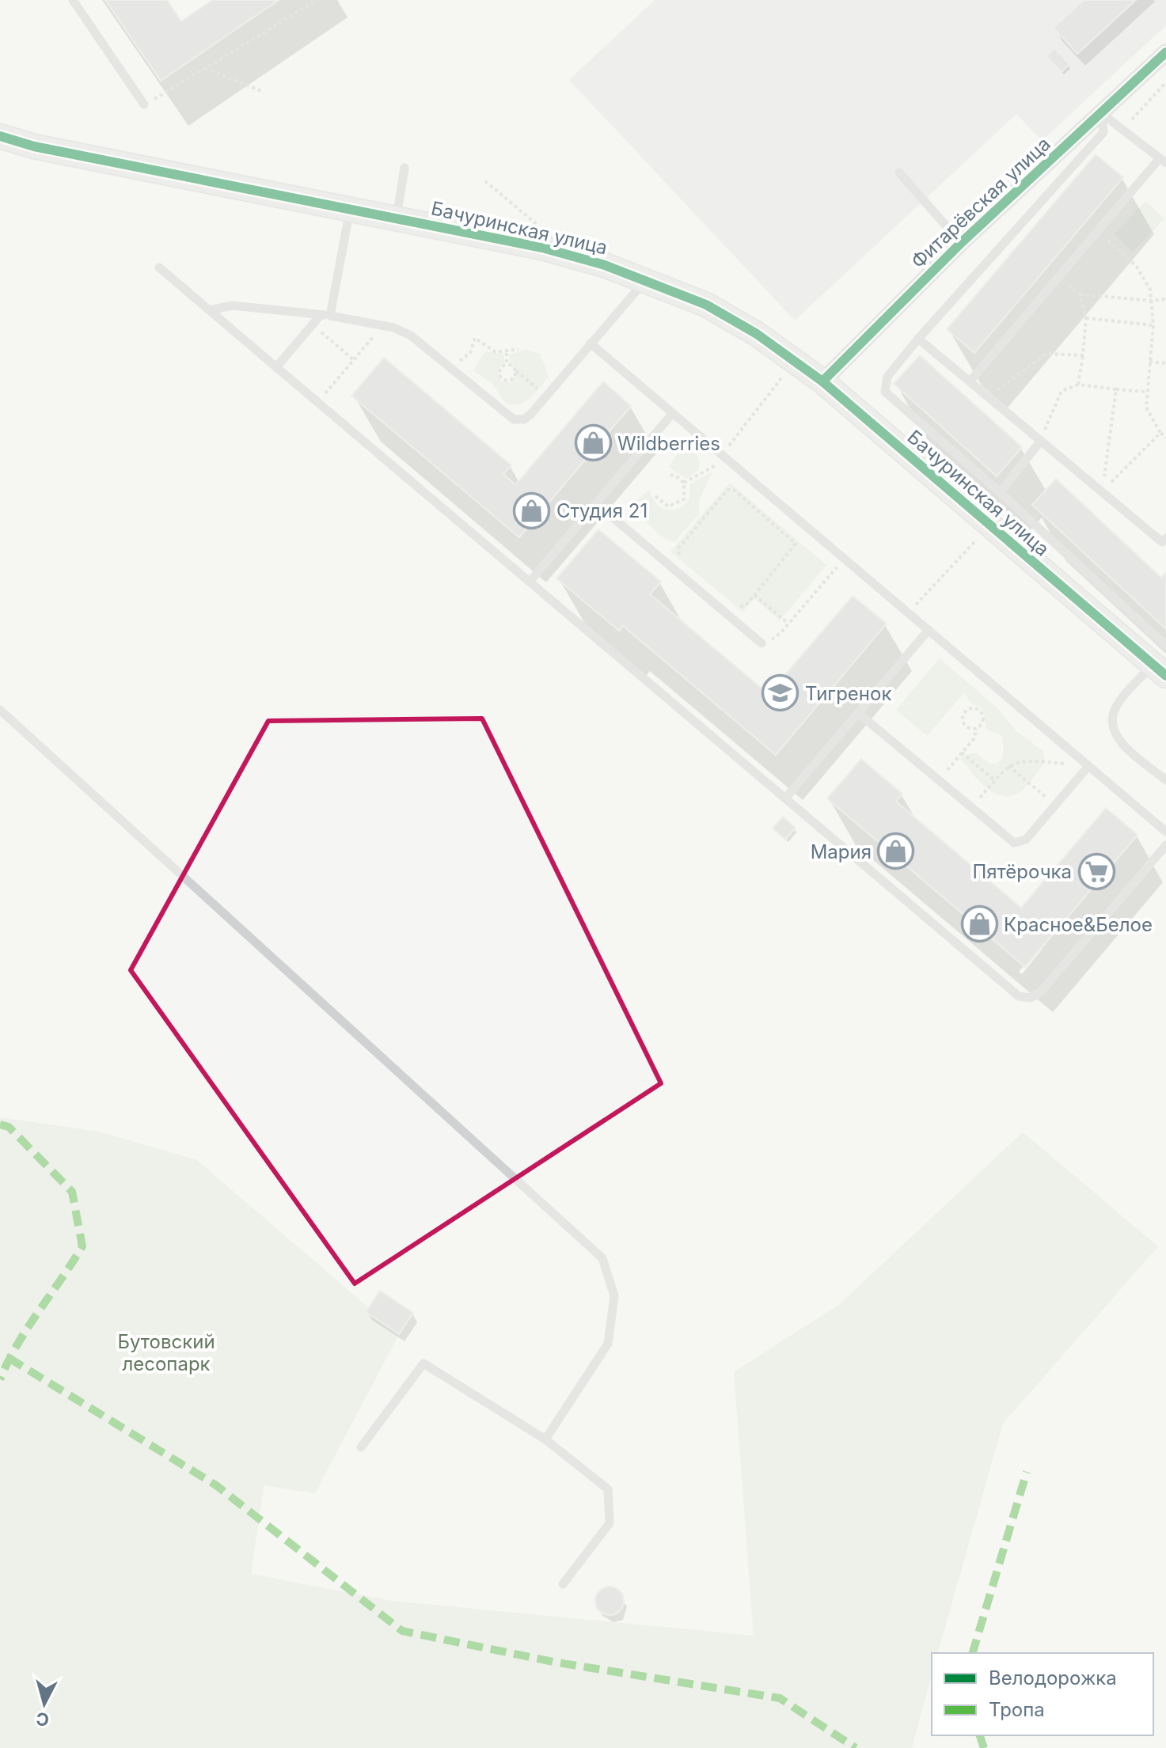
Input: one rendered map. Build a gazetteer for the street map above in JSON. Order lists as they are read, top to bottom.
{
  "streets": {
    "street": ["Фитарёвская улица", "Бачуринская улица"]
  },
  "crossings": [
    ["Фитарёвская улица", "Бачуринская улица"]
  ],
  "parks": ["Бутовский лесопарк"],
  "places": {
    "shop": [
      "Wildberries",
      "Студия 21",
      "Мария",
      "Красное&Белое"
    ],
    "school or university": ["Тигренок"],
    "supermarket": ["Пятёрочка"]
  },
  "legend": ["Велодорожка", "Тропа"],
  "north": "bottom"
}
